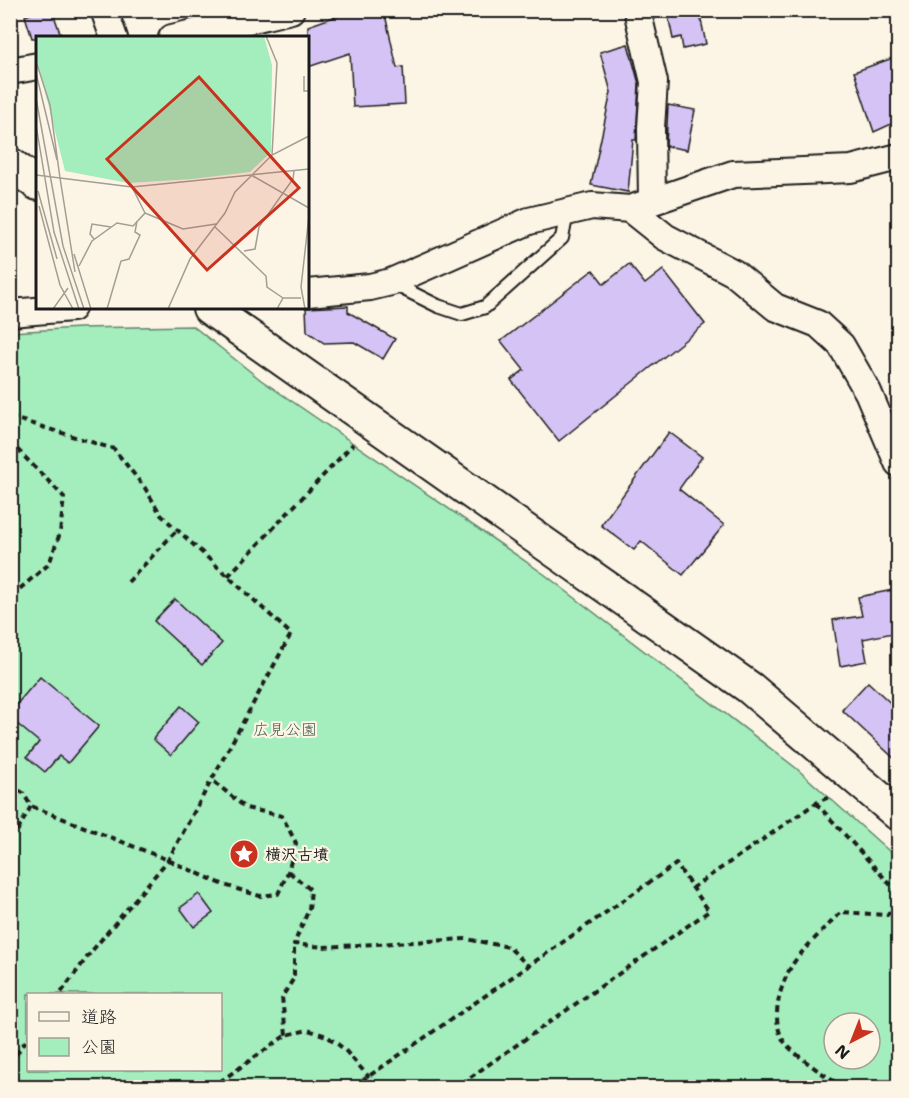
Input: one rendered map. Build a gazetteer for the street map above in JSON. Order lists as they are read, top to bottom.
{
  "parks": ["広見公園"],
  "places": {
    "place": ["横沢古墳"]
  },
  "legend": ["道路", "公園"],
  "north": "bottom left"
}
